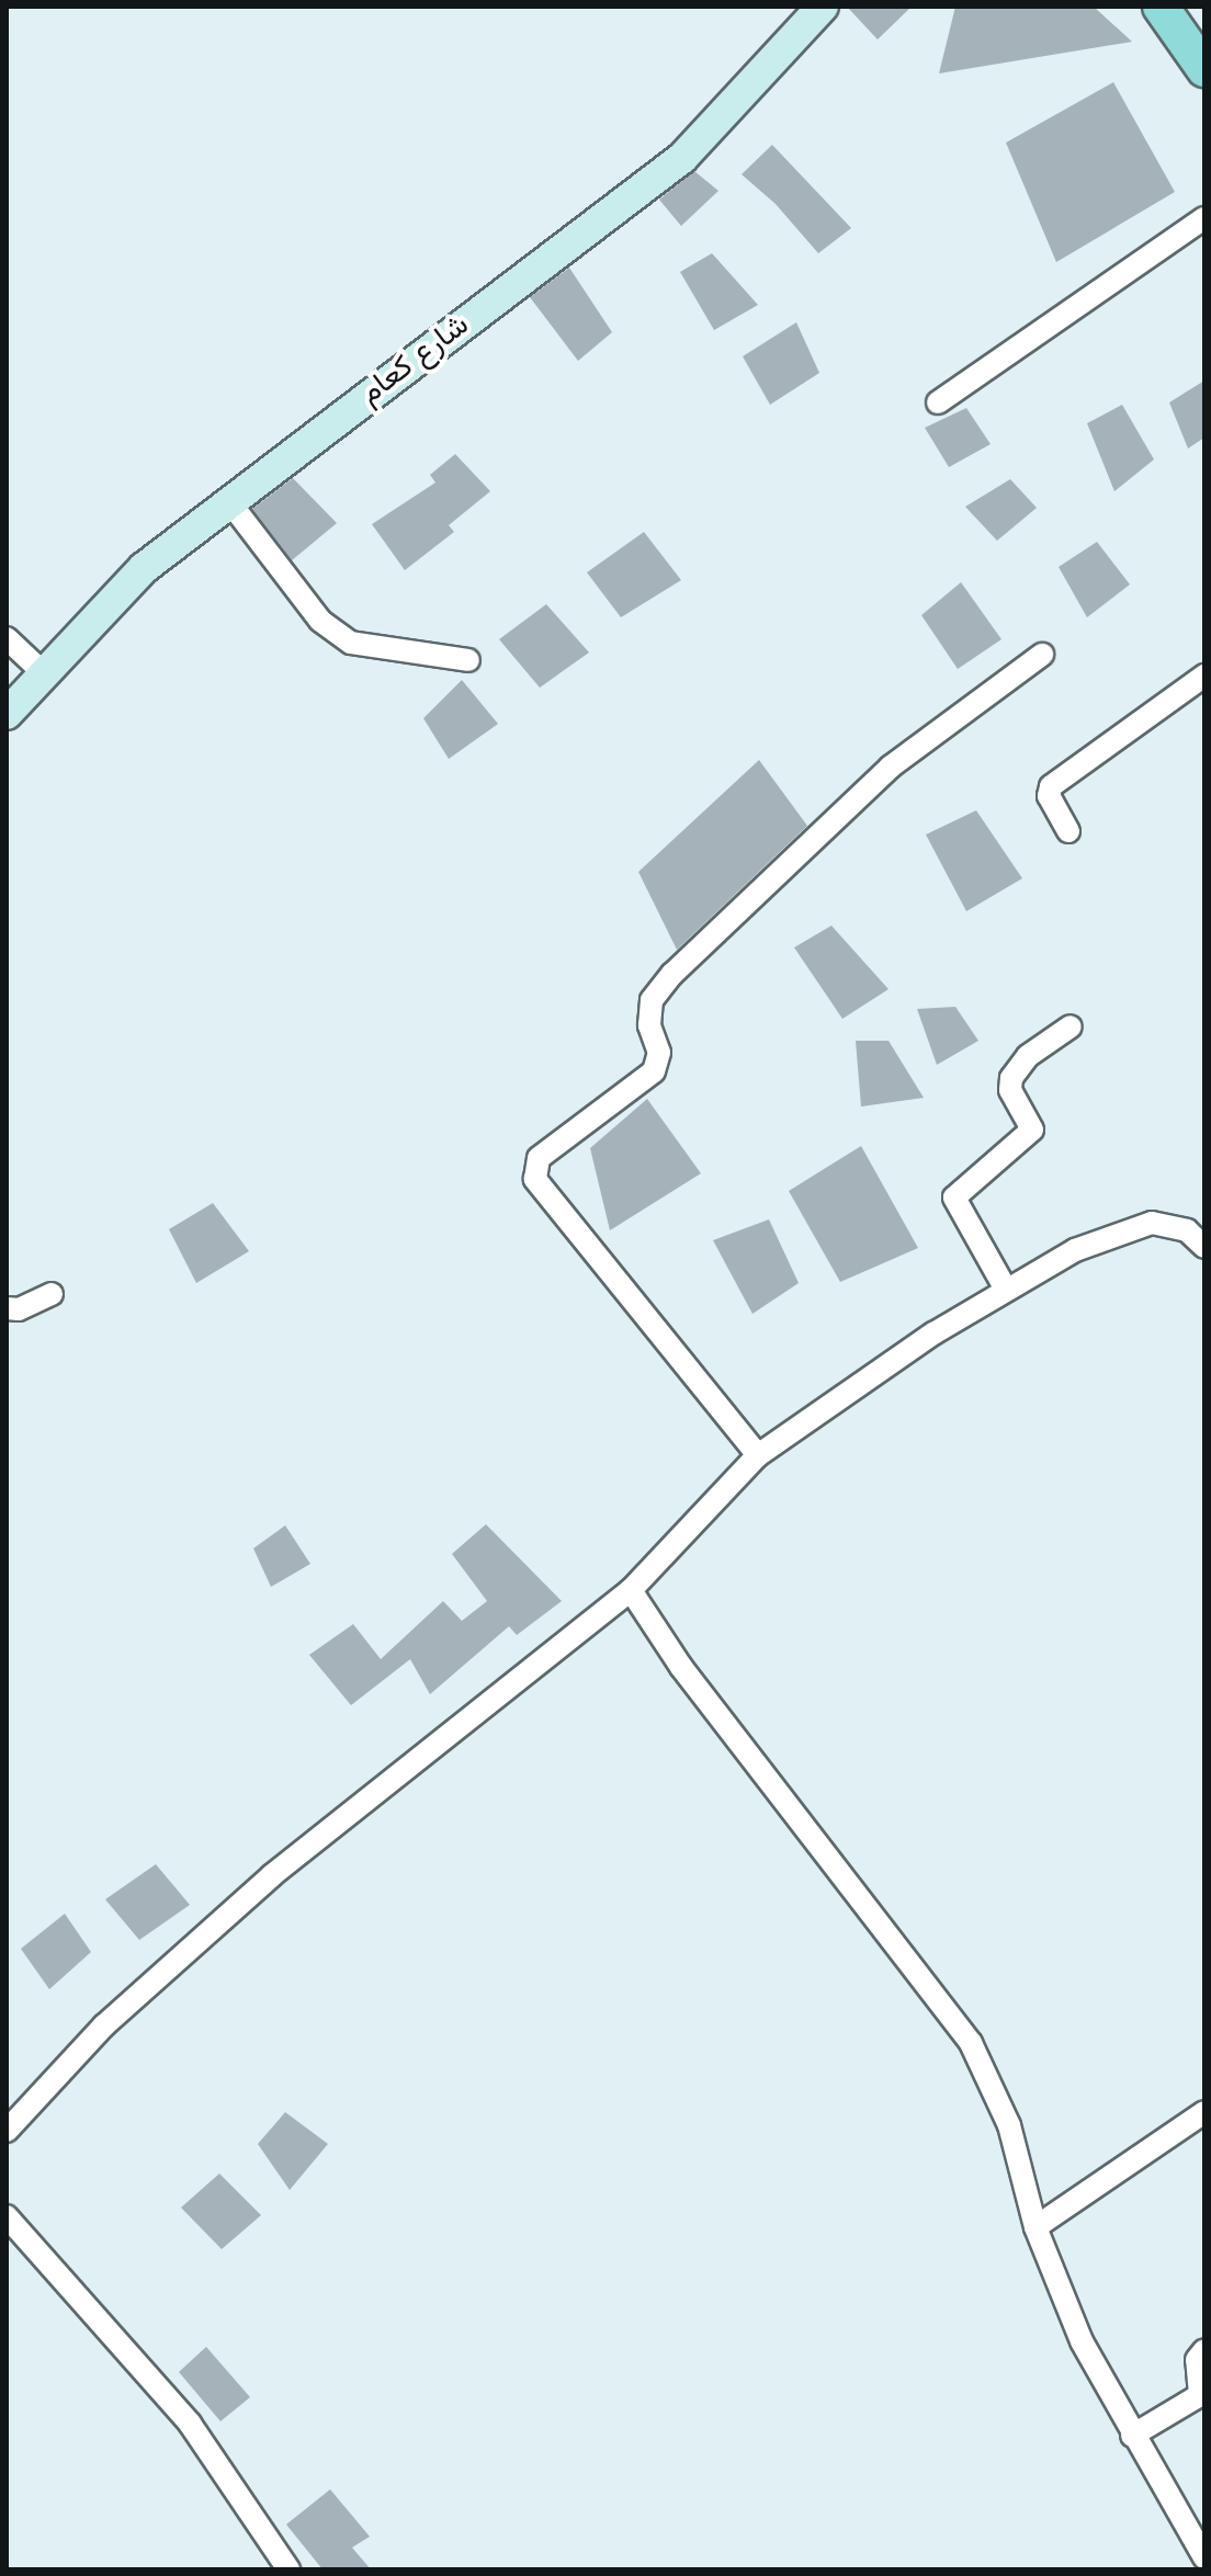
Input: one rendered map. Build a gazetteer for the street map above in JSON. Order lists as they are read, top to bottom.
{
  "streets": {
    "street": ["شارع كعام"]
  }
}
